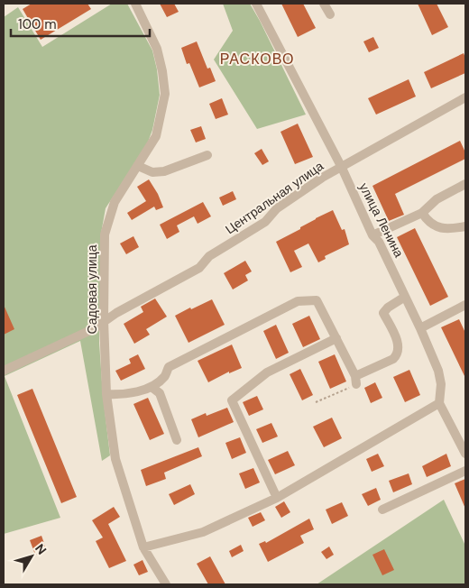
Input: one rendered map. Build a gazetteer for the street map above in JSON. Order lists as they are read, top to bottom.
{
  "streets": {
    "street": ["Центральная улица", "улица Ленина", "Садовая улица"]
  },
  "crossings": [
    ["Центральная улица", "улица Ленина"],
    ["Центральная улица", "Садовая улица"]
  ],
  "districts": ["РАСКОВО"],
  "scale_bar": "100 m",
  "north": "top right"
}
